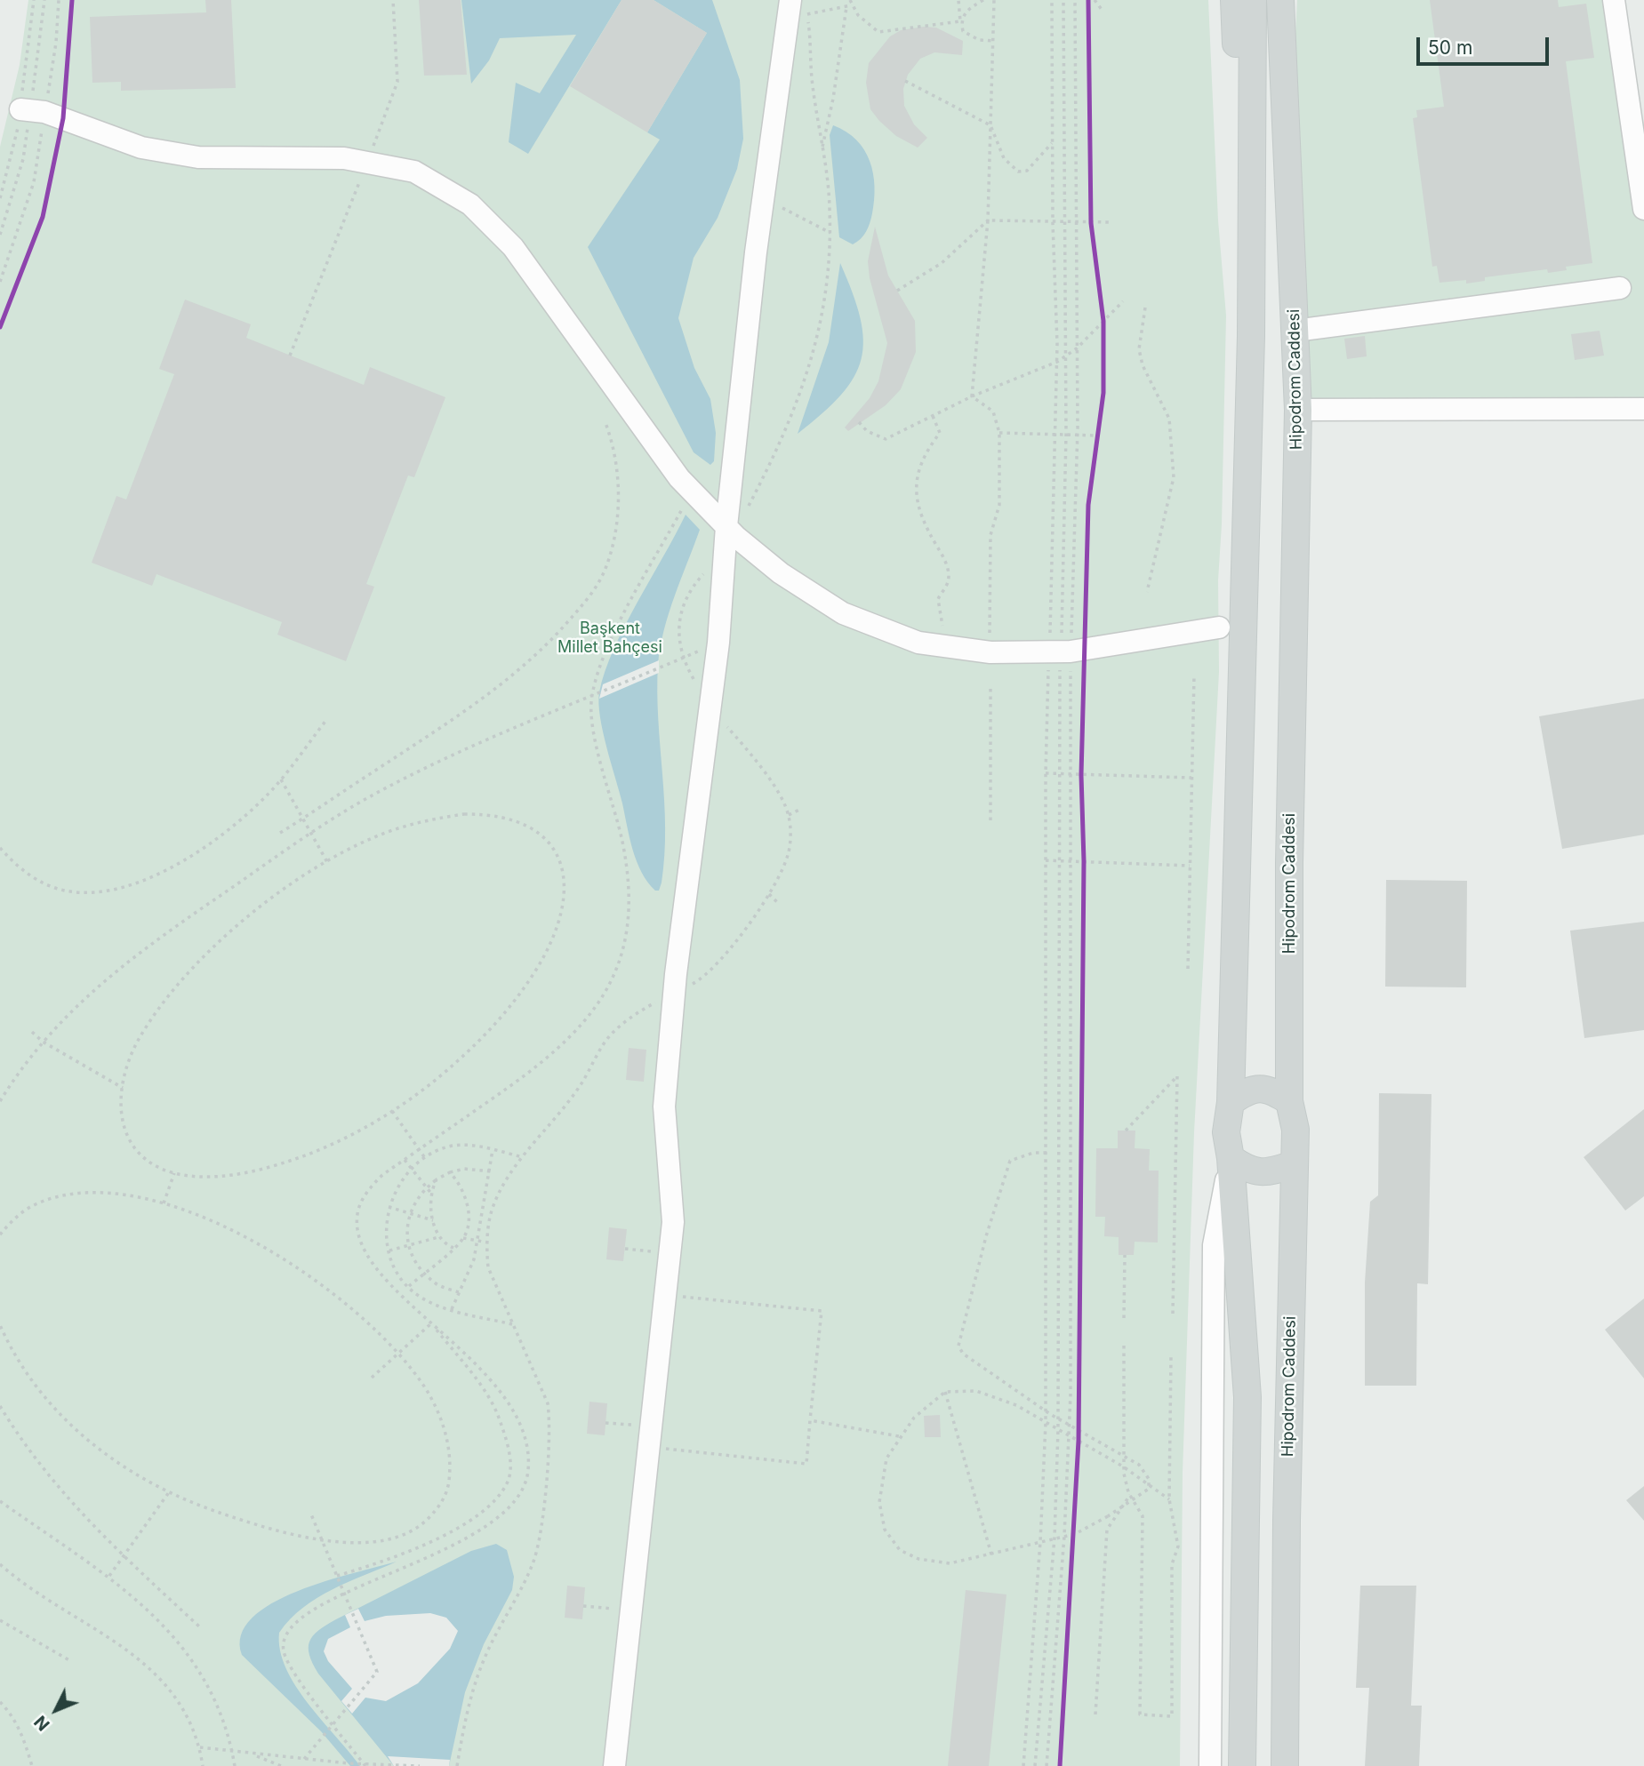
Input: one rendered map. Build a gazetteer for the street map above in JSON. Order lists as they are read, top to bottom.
{
  "streets": {
    "main road": ["Hipodrom Caddesi"]
  },
  "parks": ["Başkent Millet Bahçesi"],
  "scale_bar": "50 m",
  "north": "bottom left"
}
